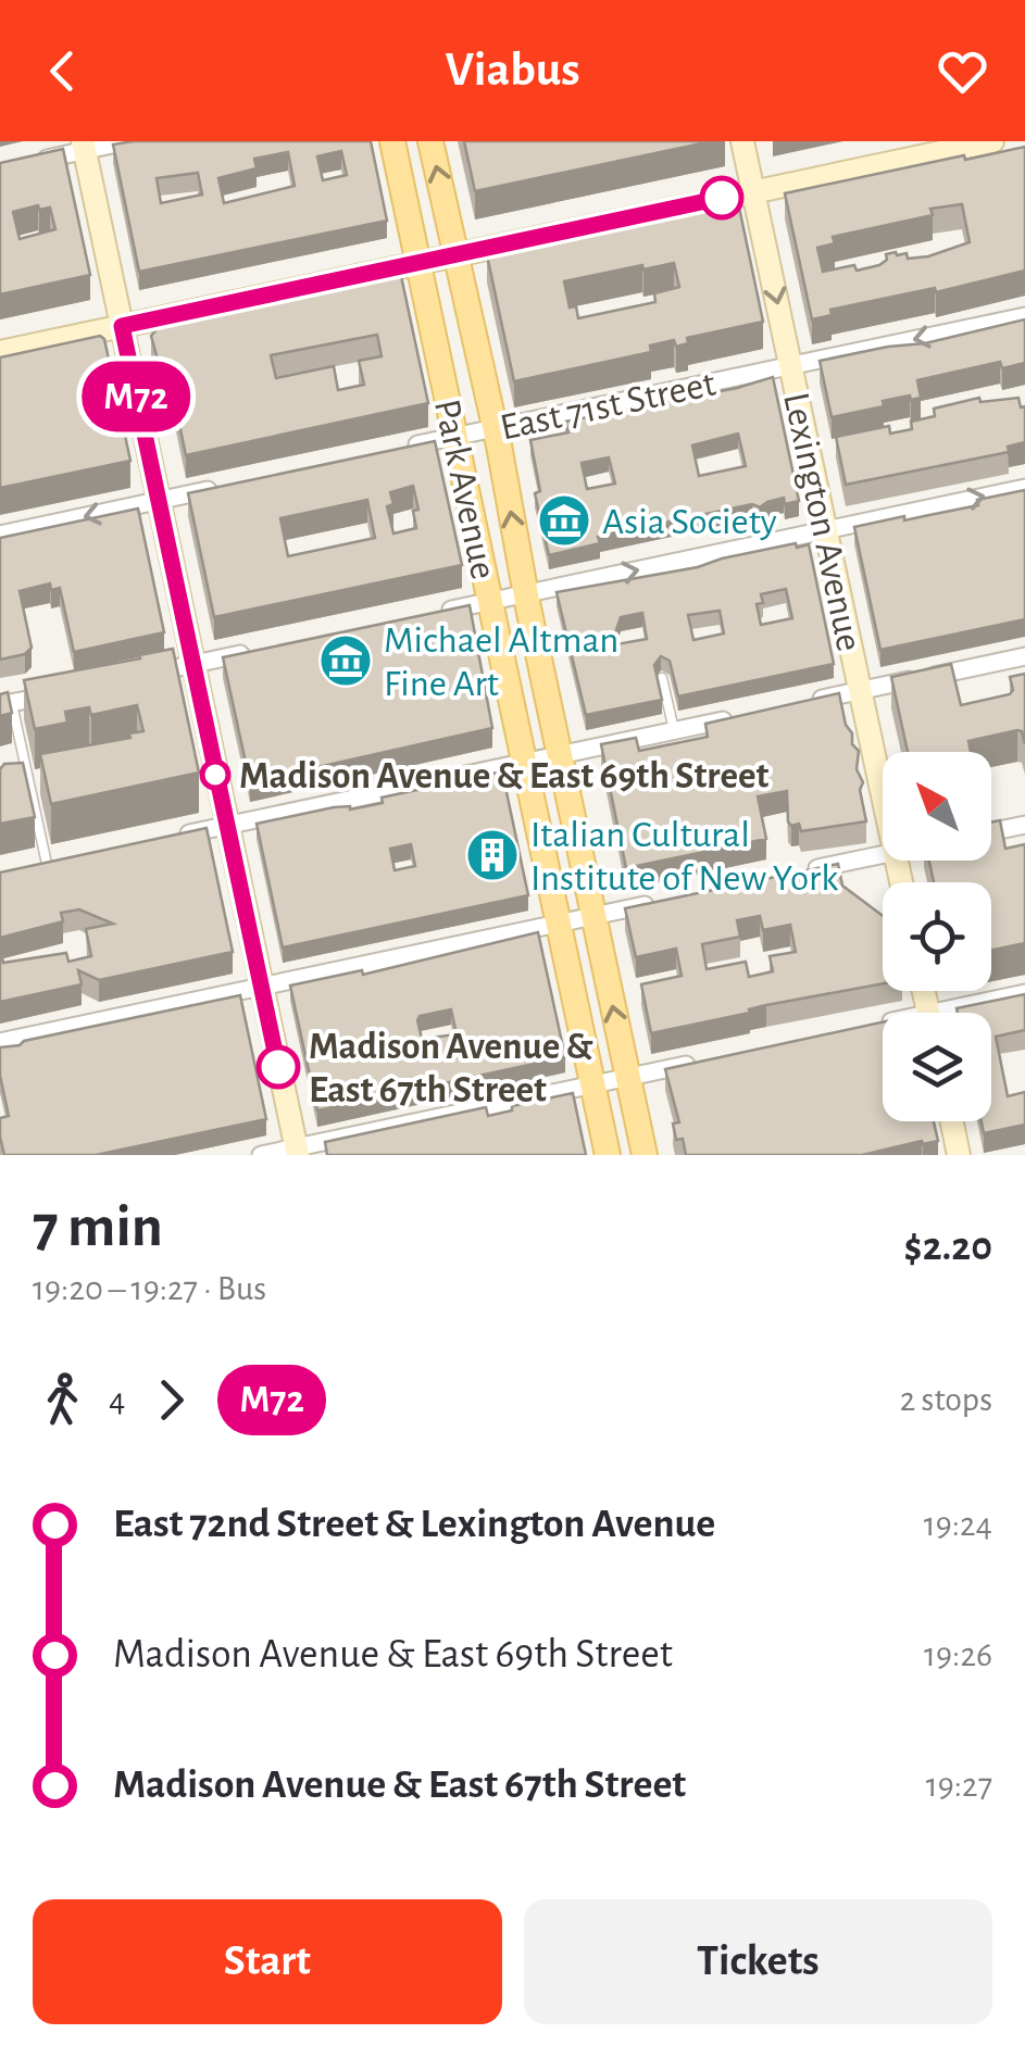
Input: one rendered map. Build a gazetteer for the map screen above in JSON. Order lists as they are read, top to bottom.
{
  "streets": {
    "main road": ["Park Avenue", "Lexington Avenue"],
    "street": ["East 71st Street"]
  },
  "crossings": [
    ["East 71st Street", "Park Avenue"],
    ["East 71st Street", "Lexington Avenue"]
  ],
  "one_way": ["East 71st Street"],
  "places": {
    "museum": ["Asia Society", "Michael Altman Fine Art"],
    "other": ["Madison Avenue & East 69th Street", "Madison Avenue & East 67th Street"],
    "building": ["Italian Cultural Institute of New York"]
  },
  "lines": ["bus line M72"],
  "north": "top left",
  "page": {
    "header": "Viabus",
    "on_map": "M72",
    "heading": ["7 min", "19:20 – 19:27 · Bus", "$2.20"],
    "legs": ["4", "M72", "2 stops"],
    "list": [
      {
        "name": "East 72nd Street & Lexington Avenue",
        "value": "19:24"
      },
      {
        "name": "Madison Avenue & East 69th Street",
        "value": "19:26"
      },
      {
        "name": "Madison Avenue & East 67th Street",
        "value": "19:27"
      }
    ],
    "buttons": ["Start", "Tickets"]
  }
}
